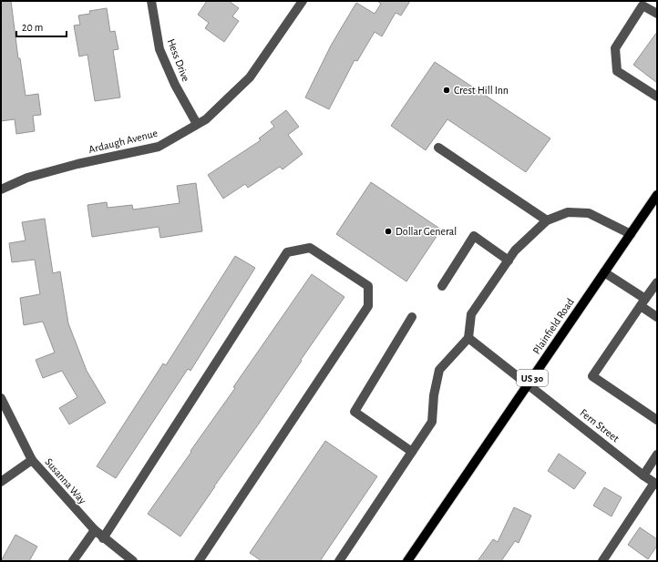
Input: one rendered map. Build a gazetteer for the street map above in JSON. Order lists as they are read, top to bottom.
{
  "streets": {
    "main road": ["Plainfield Road", "US 30"],
    "street": [
      "Hess Drive",
      "Ardaugh Avenue",
      "Fern Street",
      "Susanna Way"
    ]
  },
  "crossings": [
    ["Hess Drive", "Ardaugh Avenue"],
    ["Plainfield Road", "Fern Street"]
  ],
  "places": ["Crest Hill Inn", "Dollar General"],
  "scale_bar": "20 m"
}
